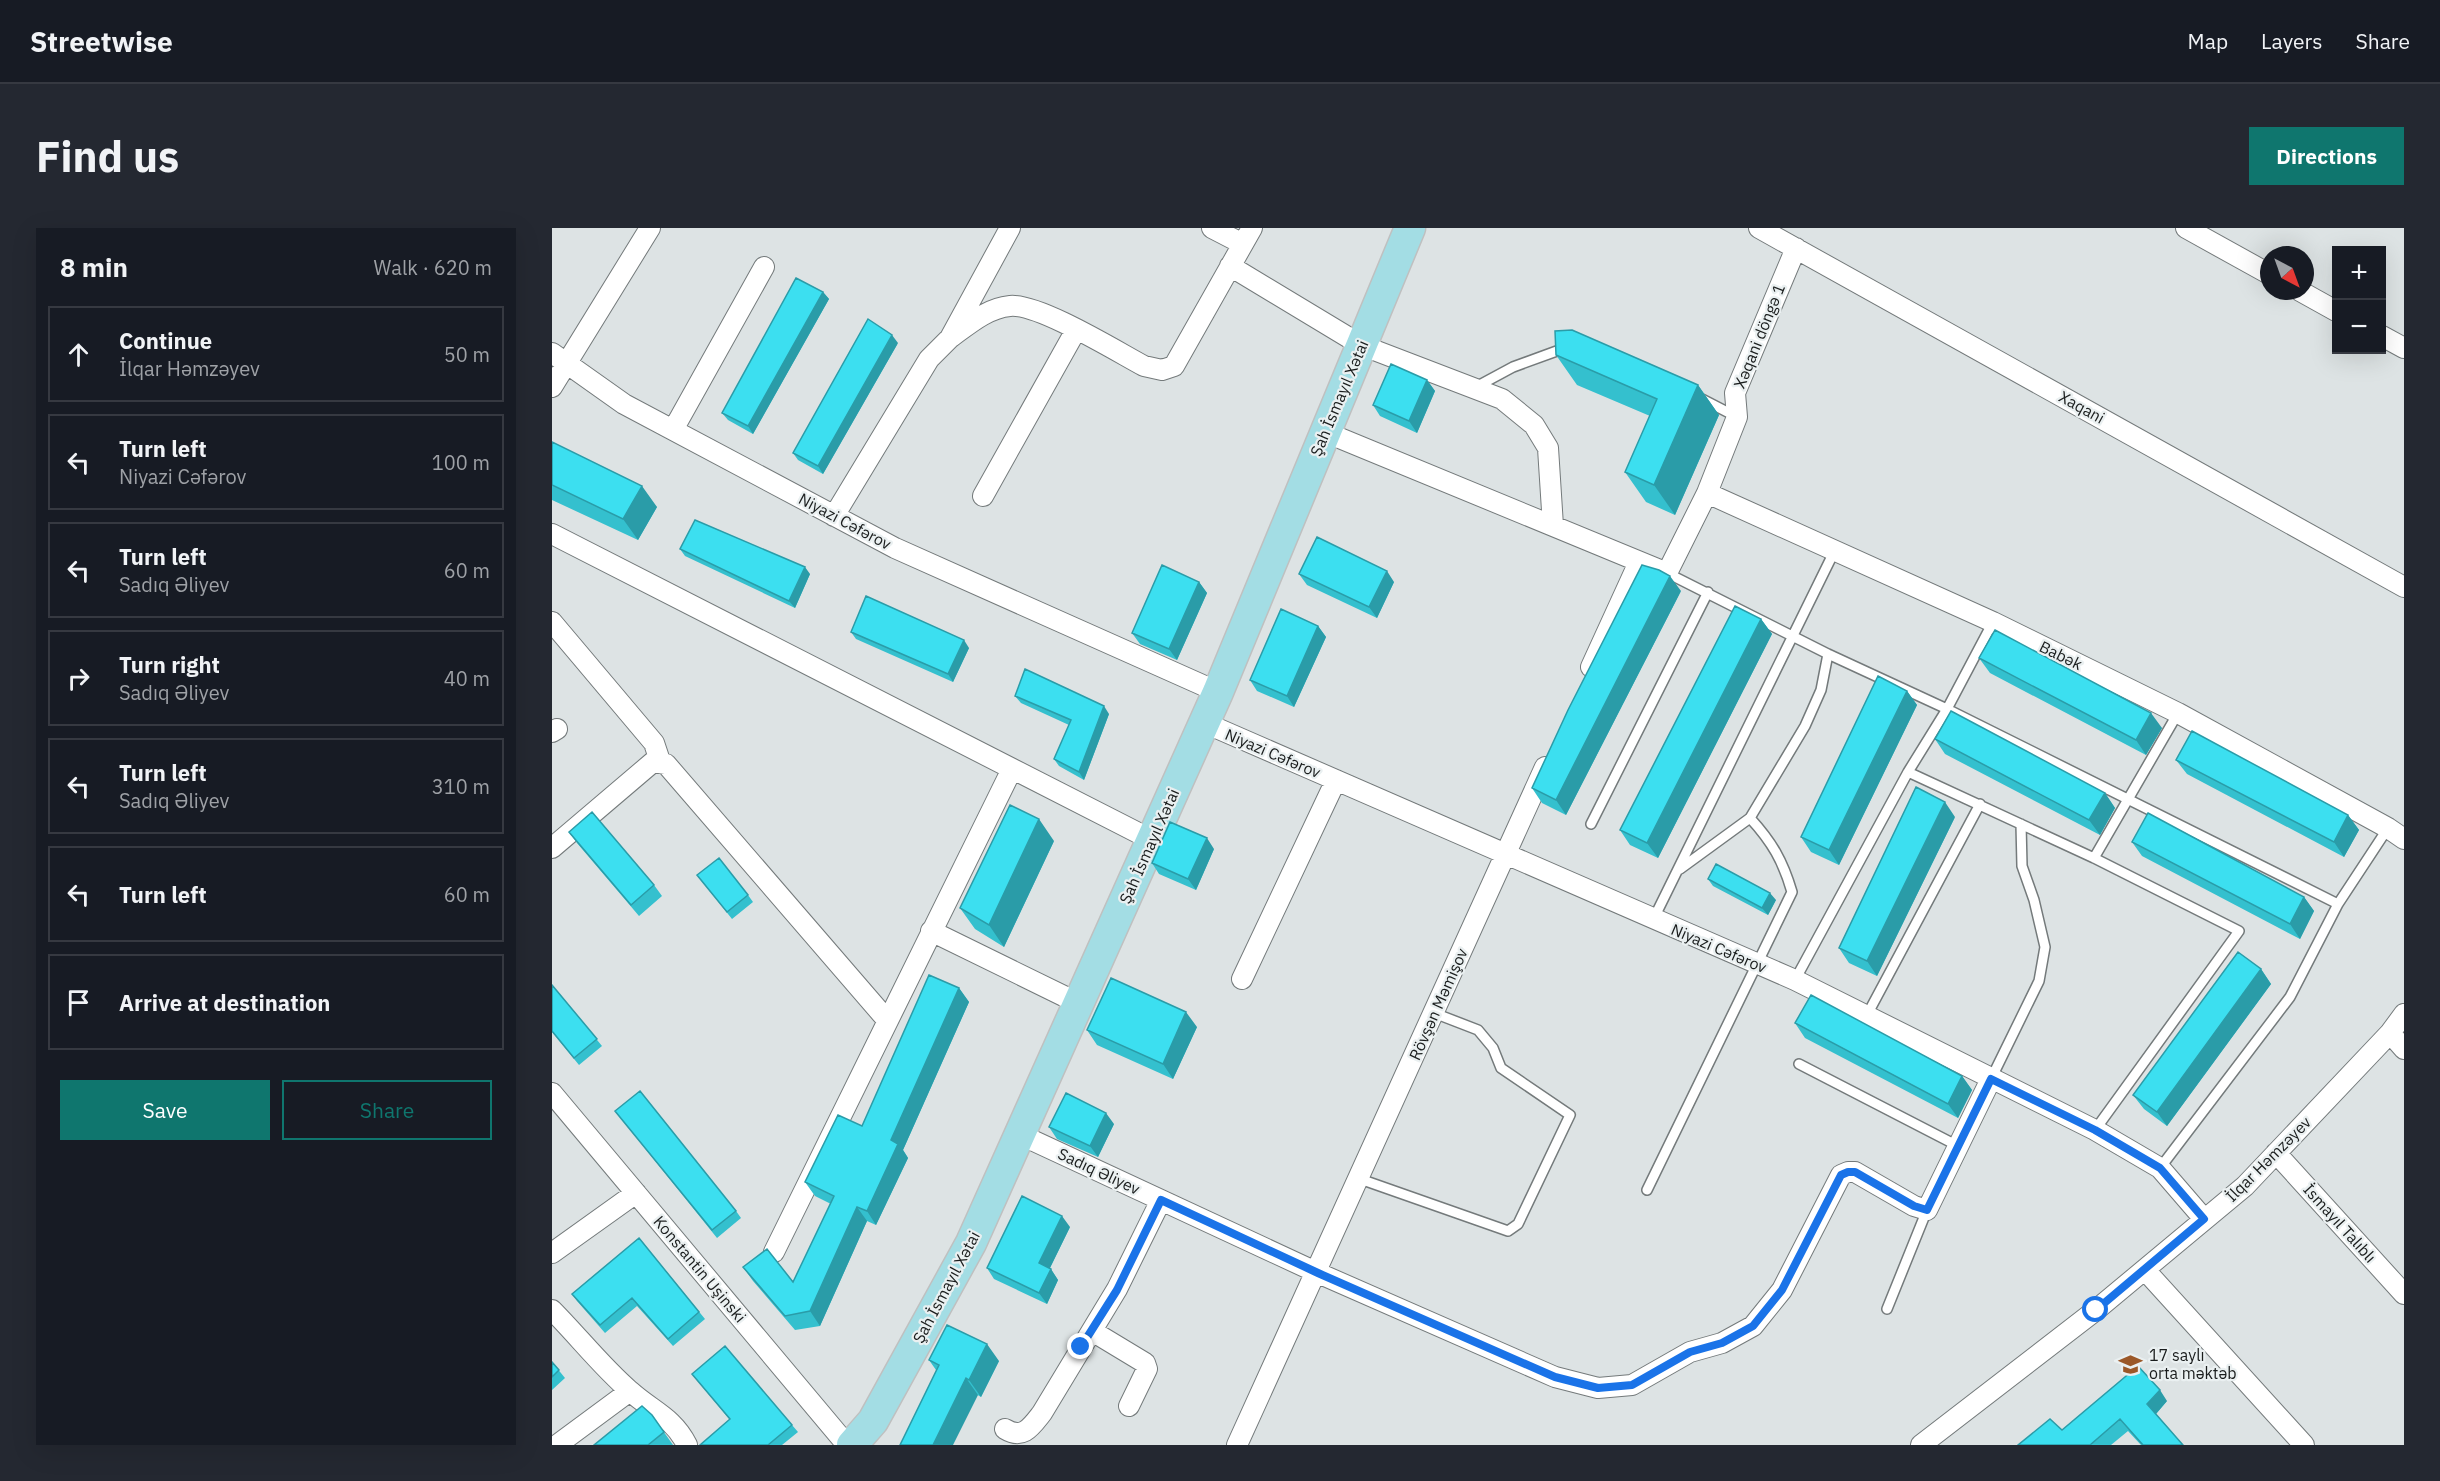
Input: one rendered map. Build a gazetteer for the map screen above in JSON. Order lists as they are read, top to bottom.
{
  "streets": {
    "main road": ["Şah İsmayıl Xətai"],
    "street": [
      "Xəqani döngə 1",
      "Xaqani",
      "Niyazi Cəfərov",
      "Babək",
      "Rövşən Məmişov",
      "İlqar Həmzəyev",
      "Sadıq Əliyev",
      "İsmayıl Talıblı",
      "Konstantin Uşinski"
    ]
  },
  "crossings": [
    ["Xəqani döngə 1", "Xaqani"],
    ["Xəqani döngə 1", "Babək"],
    ["Şah İsmayıl Xətai", "Niyazi Cəfərov"],
    ["Şah İsmayıl Xətai", "Sadıq Əliyev"],
    ["Niyazi Cəfərov", "Rövşən Məmişov"],
    ["Niyazi Cəfərov", "İlqar Həmzəyev"],
    ["Rövşən Məmişov", "Sadıq Əliyev"],
    ["İlqar Həmzəyev", "İsmayıl Talıblı"]
  ],
  "places": {
    "school or university": ["17 saylı orta məktəb"]
  },
  "north": "bottom right",
  "page": {
    "header": "Streetwise",
    "nav": ["Map", "Layers", "Share"],
    "buttons": [
      "Directions",
      ["Save", "Share"]
    ],
    "title": "Find us",
    "heading": ["8 min", "Walk · 620 m"],
    "map_buttons": ["+", "−"],
    "list": [
      ["Continue", "İlqar Həmzəyev", "50 m"],
      ["Turn left", "Niyazi Cəfərov", "100 m"],
      ["Turn left", "Sadıq Əliyev", "60 m"],
      ["Turn right", "Sadıq Əliyev", "40 m"],
      ["Turn left", "Sadıq Əliyev", "310 m"],
      ["Turn left", "60 m"],
      "Arrive at destination"
    ]
  }
}
